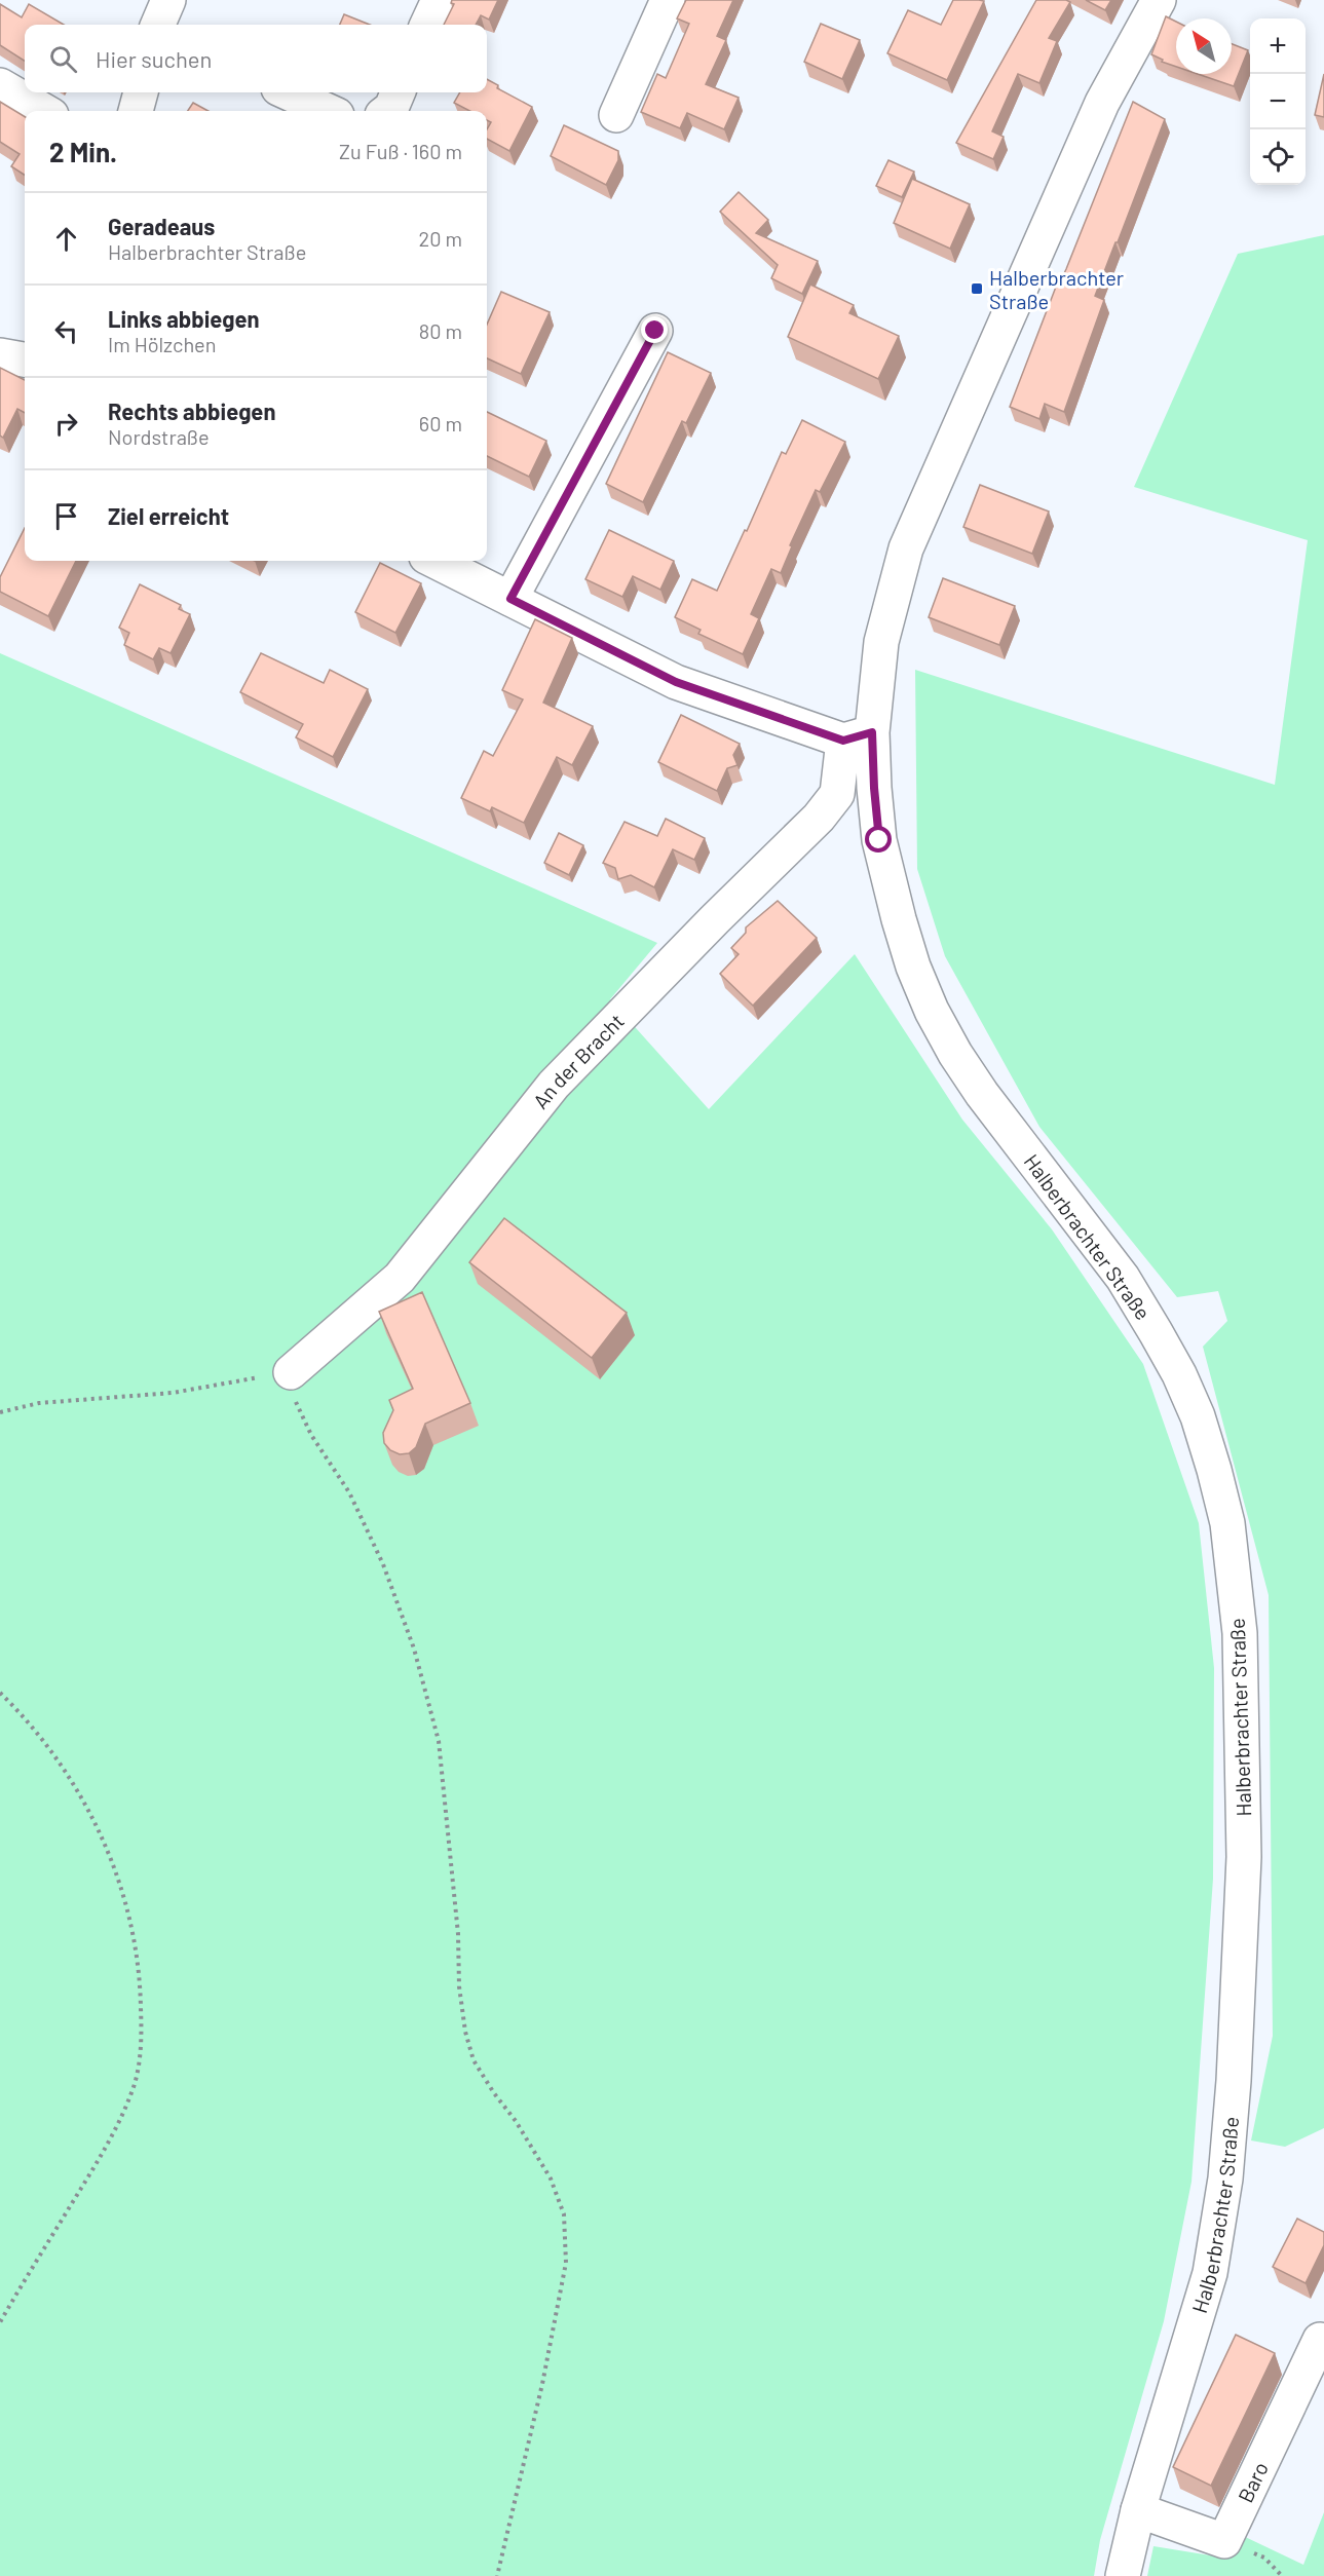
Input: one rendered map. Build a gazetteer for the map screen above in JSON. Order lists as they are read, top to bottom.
{
  "streets": {
    "main road": ["An der Bracht", "Halberbrachter Straße", "Baro"]
  },
  "crossings": [
    ["An der Bracht", "Halberbrachter Straße"],
    ["Halberbrachter Straße", "Baro"]
  ],
  "places": {
    "transit": ["Halberbrachter Straße"]
  },
  "north": "top left",
  "page": {
    "map_buttons": ["+", "−"],
    "search": "Hier suchen",
    "heading": ["2 Min.", "Zu Fuß · 160 m"],
    "list": [
      ["Geradeaus", "Halberbrachter Straße", "20 m"],
      ["Links abbiegen", "Im Hölzchen", "80 m"],
      ["Rechts abbiegen", "Nordstraße", "60 m"],
      "Ziel erreicht"
    ]
  }
}
